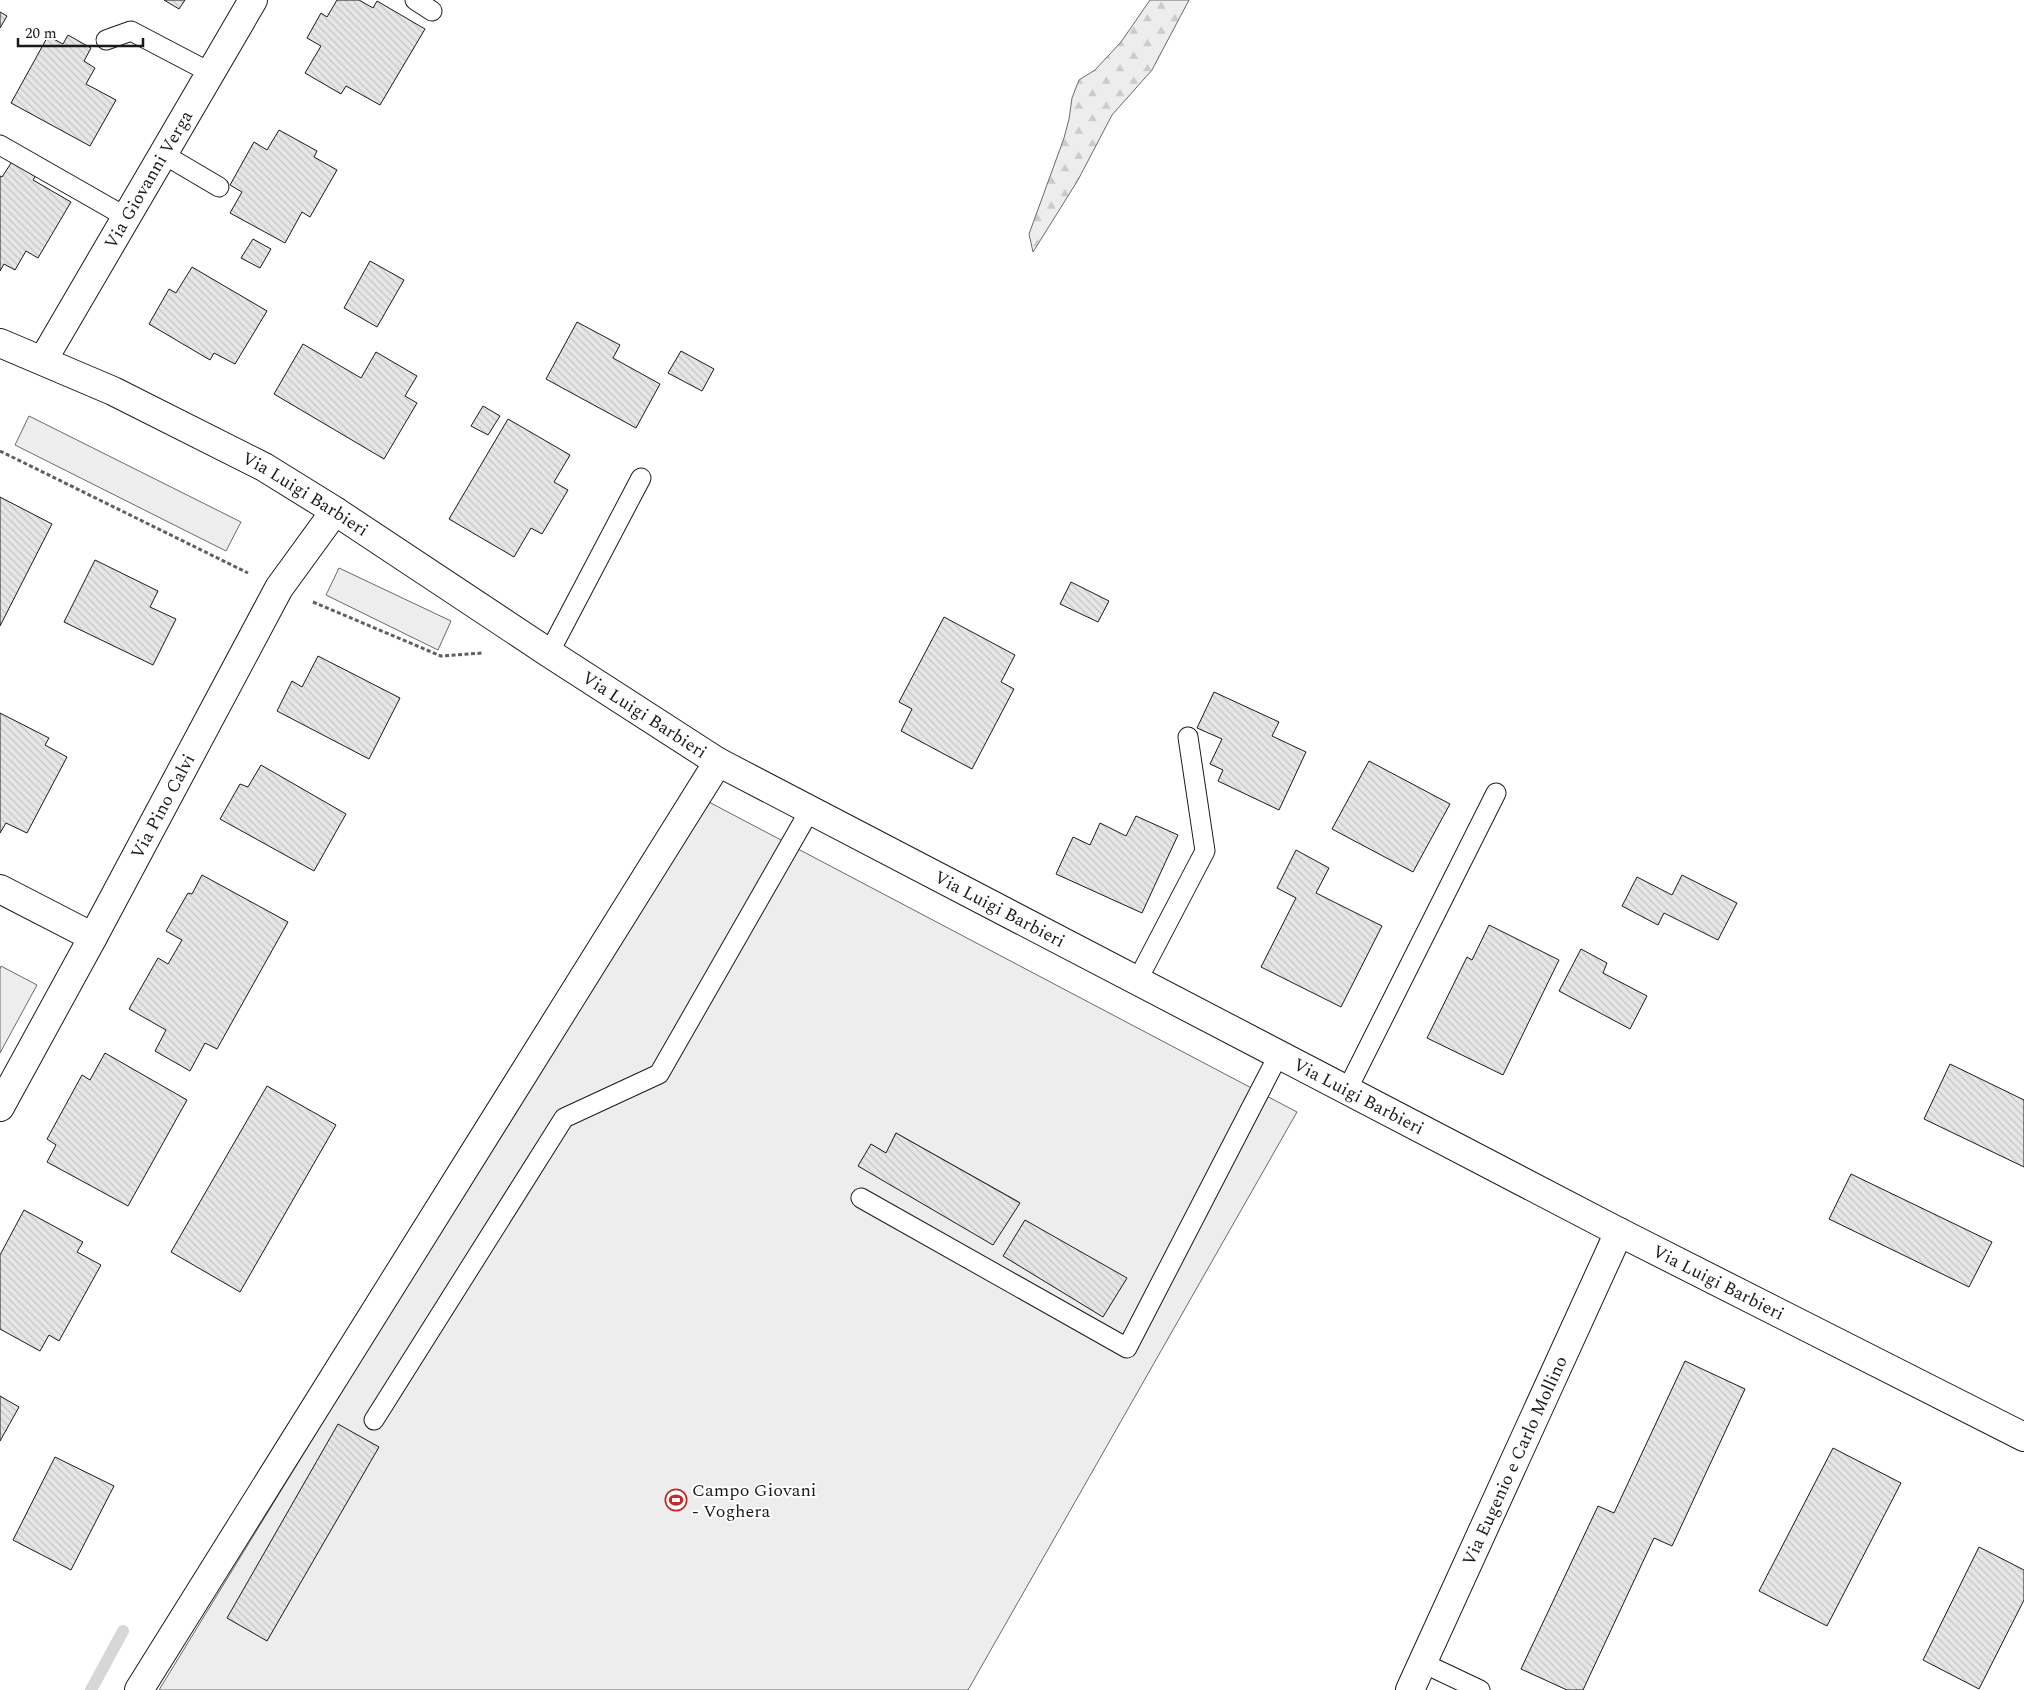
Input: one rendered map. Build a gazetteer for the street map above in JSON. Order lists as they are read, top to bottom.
{
  "streets": {
    "street": [
      "Via Giovanni Verga",
      "Via Luigi Barbieri",
      "Via Pino Calvi",
      "Via Eugenio e Carlo Mollino"
    ]
  },
  "crossings": [
    ["Via Giovanni Verga", "Via Luigi Barbieri"],
    ["Via Luigi Barbieri", "Via Pino Calvi"],
    ["Via Luigi Barbieri", "Via Eugenio e Carlo Mollino"]
  ],
  "places": {
    "sports": ["Campo Giovani - Voghera"]
  },
  "scale_bar": "20 m"
}
